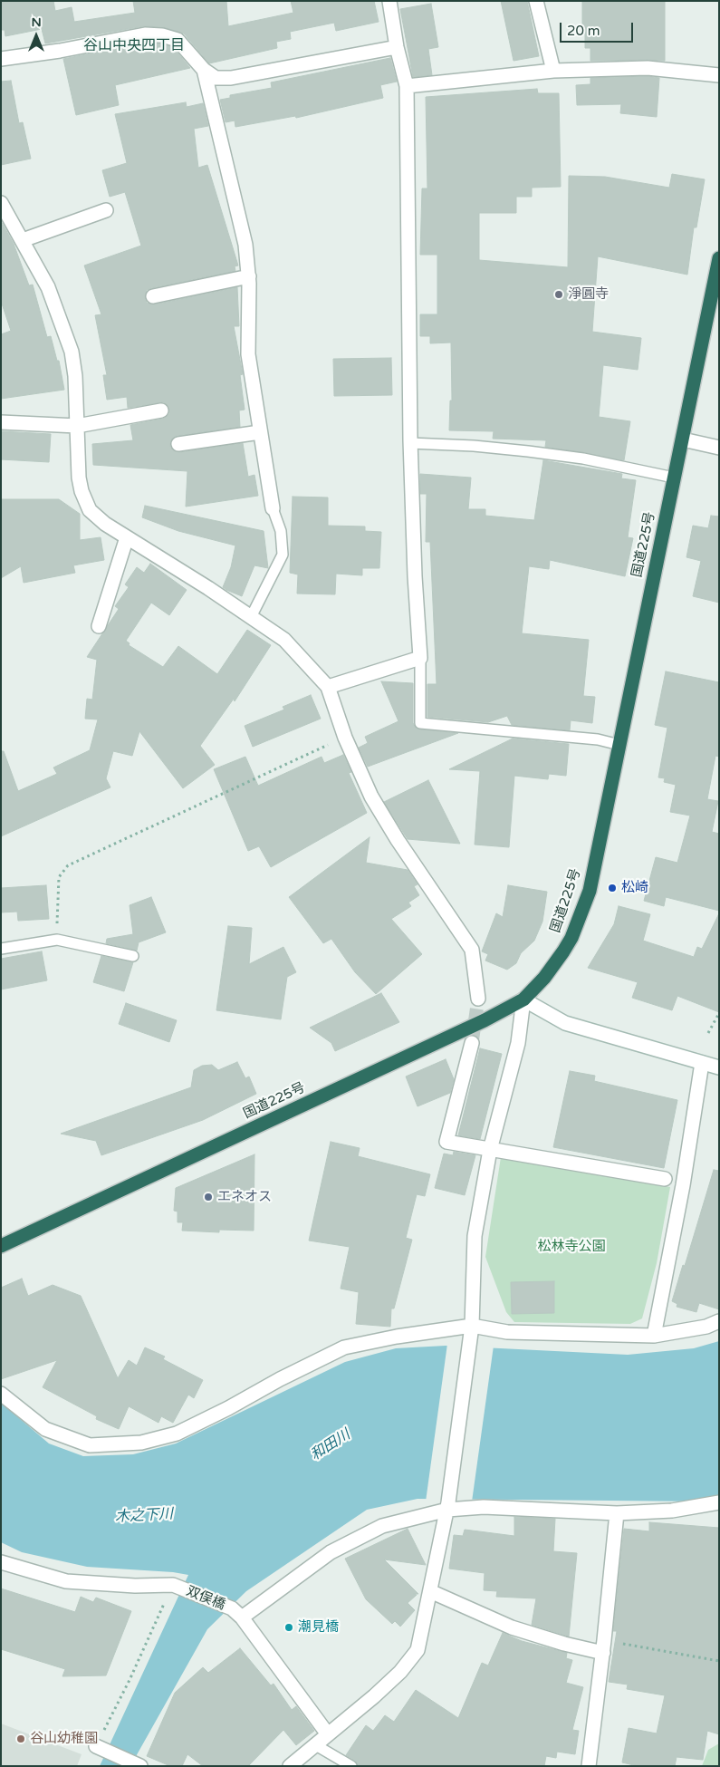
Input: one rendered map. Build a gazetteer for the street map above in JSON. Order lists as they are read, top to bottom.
{
  "streets": {
    "highway": ["国道225号"],
    "street": ["双俣橋"]
  },
  "districts": ["谷山中央四丁目"],
  "water": ["和田川", "木之下川"],
  "parks": ["松林寺公園"],
  "places": [
    "淨圓寺",
    "松崎",
    "エネオス",
    "潮見橋",
    "谷山幼稚園"
  ],
  "scale_bar": "20 m",
  "north": "top"
}
